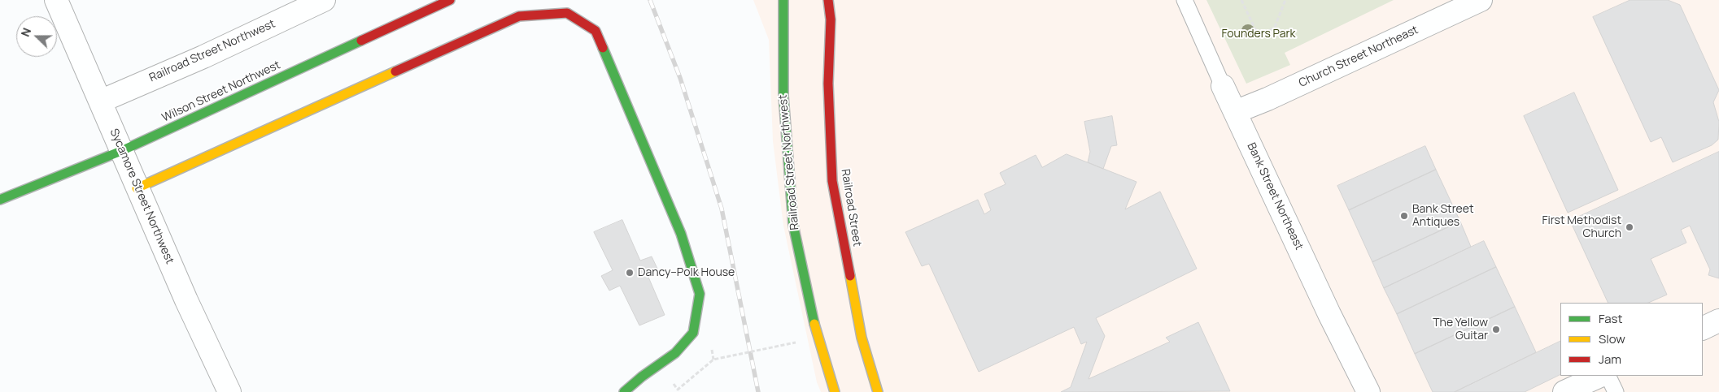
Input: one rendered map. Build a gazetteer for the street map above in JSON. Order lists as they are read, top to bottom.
{
  "streets": {
    "main road": ["Railroad Street Northwest", "Wilson Street Northwest", "Railroad Street"],
    "street": ["Church Street Northeast", "Sycamore Street Northwest", "Bank Street Northeast"]
  },
  "crossings": [
    ["Railroad Street Northwest", "Sycamore Street Northwest"],
    ["Church Street Northeast", "Bank Street Northeast"],
    ["Wilson Street Northwest", "Sycamore Street Northwest"]
  ],
  "parks": ["Founders Park"],
  "places": [
    "Bank Street Antiques",
    "First Methodist Church",
    "Dancy–Polk House",
    "The Yellow Guitar"
  ],
  "legend": ["Fast", "Slow", "Jam"],
  "north": "left"
}
